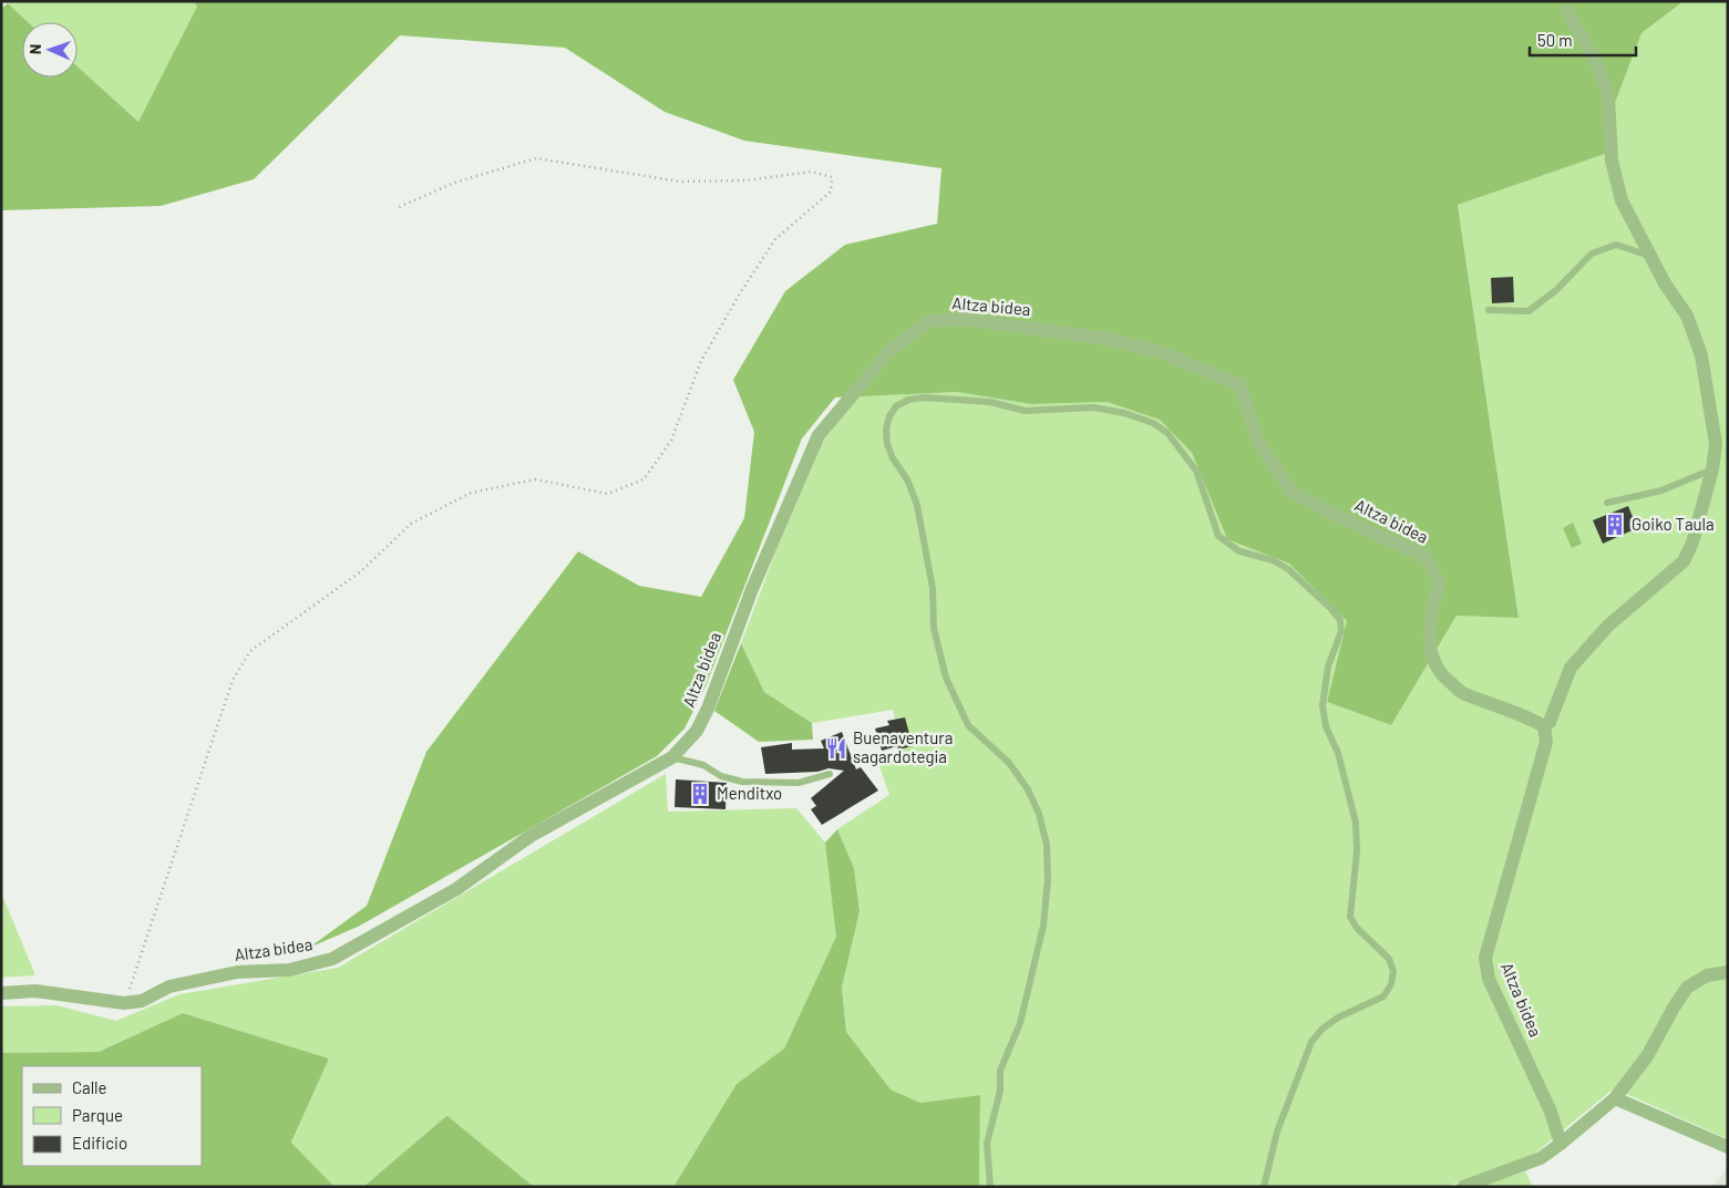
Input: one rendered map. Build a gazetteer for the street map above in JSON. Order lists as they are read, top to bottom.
{
  "streets": {
    "street": ["Altza bidea"]
  },
  "places": {
    "building": ["Goiko Taula", "Menditxo"],
    "restaurant": ["Buenaventura sagardotegia"]
  },
  "legend": ["Calle", "Parque", "Edificio"],
  "scale_bar": "50 m",
  "north": "left"
}
